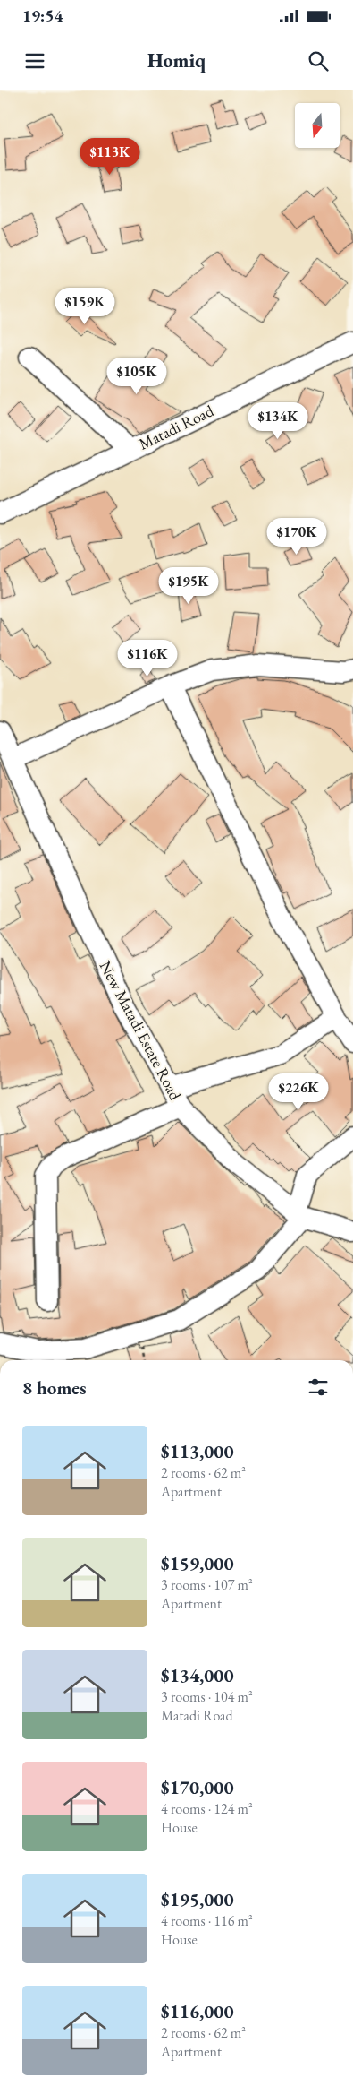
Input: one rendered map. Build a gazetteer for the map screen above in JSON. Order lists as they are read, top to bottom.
{
  "streets": {
    "street": ["Matadi Road", "New Matadi Estate Road"]
  },
  "north": "bottom",
  "page": {
    "status": "19:54",
    "header": "Homiq",
    "price": [
      "$113K",
      "$159K",
      "$105K",
      "$134K",
      "$170K",
      "$195K",
      "$116K",
      "$226K"
    ],
    "heading": "8 homes",
    "list": [
      {
        "name": "$113,000",
        "note": "2 rooms · 62 m² · Apartment"
      },
      {
        "name": "$159,000",
        "note": "3 rooms · 107 m² · Apartment"
      },
      {
        "name": "$134,000",
        "note": "3 rooms · 104 m² · Matadi Road"
      },
      {
        "name": "$170,000",
        "note": "4 rooms · 124 m² · House"
      },
      {
        "name": "$195,000",
        "note": "4 rooms · 116 m² · House"
      },
      {
        "name": "$116,000",
        "note": "2 rooms · 62 m² · Apartment"
      }
    ]
  }
}
